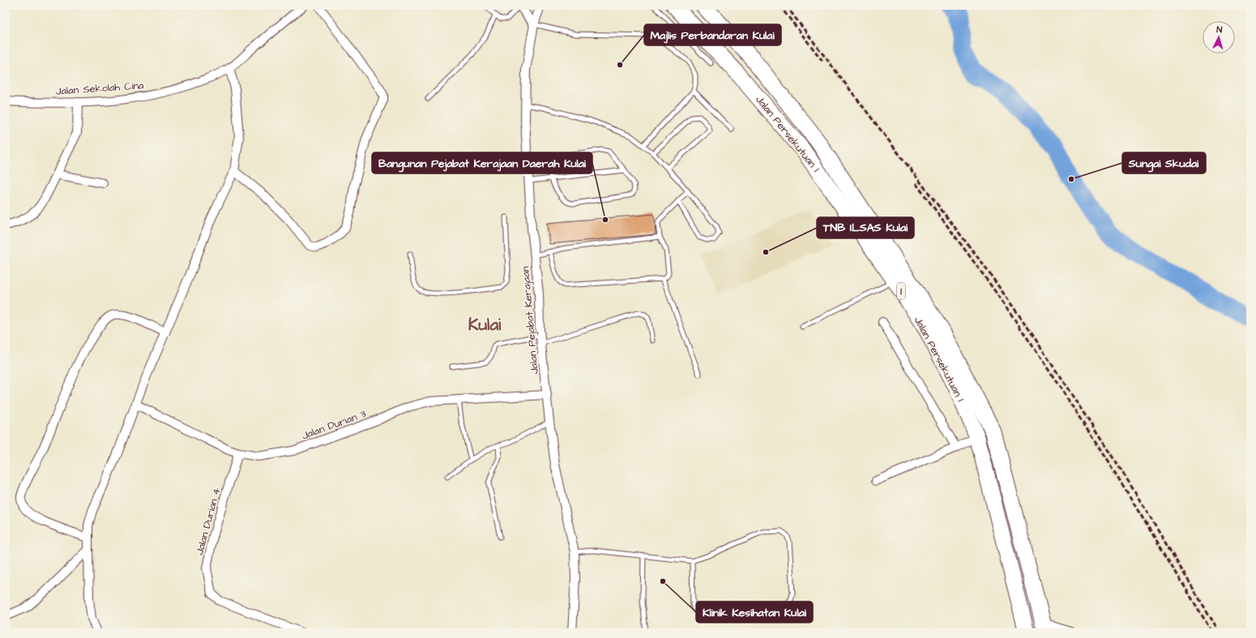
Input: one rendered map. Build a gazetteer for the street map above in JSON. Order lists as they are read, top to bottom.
{
  "streets": {
    "highway": ["Jalan Persekutuan 1", "1"],
    "street": [
      "Jalan Sekolah Cina",
      "Jalan Pejabat Kerajaan",
      "Jalan Durian 3",
      "Jalan Durian 4"
    ]
  },
  "crossings": [
    ["Jalan Pejabat Kerajaan", "Jalan Durian 3"],
    ["Jalan Durian 3", "Jalan Durian 4"]
  ],
  "districts": ["Kulai"],
  "places": [
    "Majlis Perbandaran Kulai",
    "Sungai Skudai",
    "Bangunan Pejabat Kerajaan Daerah Kulai",
    "TNB ILSAS Kulai",
    "Klinik Kesihatan Kulai"
  ],
  "north": "top"
}
